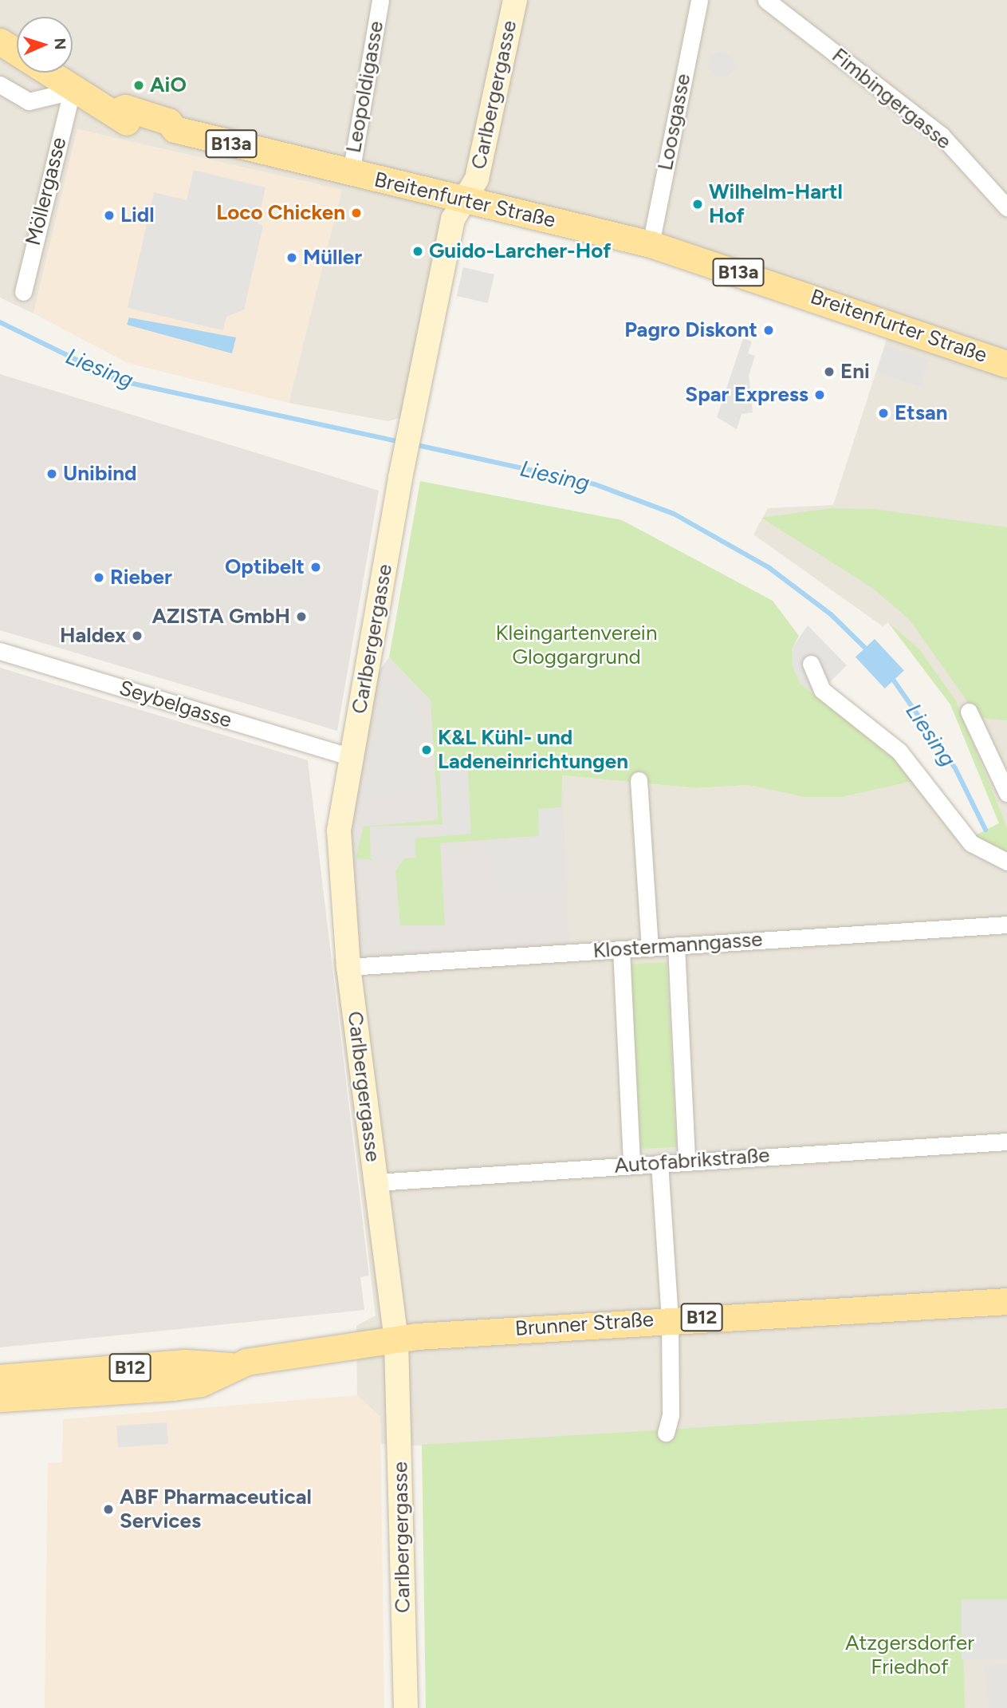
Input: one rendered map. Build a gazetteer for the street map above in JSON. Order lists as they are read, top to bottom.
{
  "streets": {
    "main road": [
      "Carlbergergasse",
      "B13a",
      "Breitenfurter Straße",
      "B12",
      "Brunner Straße"
    ],
    "street": [
      "Leopoldigasse",
      "Fimbingergasse",
      "Loosgasse",
      "Möllergasse",
      "Seybelgasse",
      "Klostermanngasse",
      "Autofabrikstraße"
    ]
  },
  "crossings": [
    ["Leopoldigasse", "Breitenfurter Straße"],
    ["Carlbergergasse", "Breitenfurter Straße"],
    ["Carlbergergasse", "Seybelgasse"],
    ["Carlbergergasse", "Klostermanngasse"],
    ["Carlbergergasse", "Autofabrikstraße"],
    ["Carlbergergasse", "Brunner Straße"],
    ["Loosgasse", "Breitenfurter Straße"],
    ["Möllergasse", "Breitenfurter Straße"]
  ],
  "water": ["Liesing"],
  "parks": ["Kleingartenverein Gloggargrund", "Atzgersdorfer Friedhof"],
  "places": [
    "AiO",
    "Wilhelm-Hartl Hof",
    "Loco Chicken",
    "Lidl",
    "Guido-Larcher-Hof",
    "Müller",
    "Pagro Diskont",
    "Eni",
    "Spar Express",
    "Etsan",
    "Unibind",
    "Optibelt",
    "Rieber",
    "AZISTA GmbH",
    "Haldex",
    "K&L Kühl- und Ladeneinrichtungen",
    "ABF Pharmaceutical Services"
  ],
  "north": "right"
}
